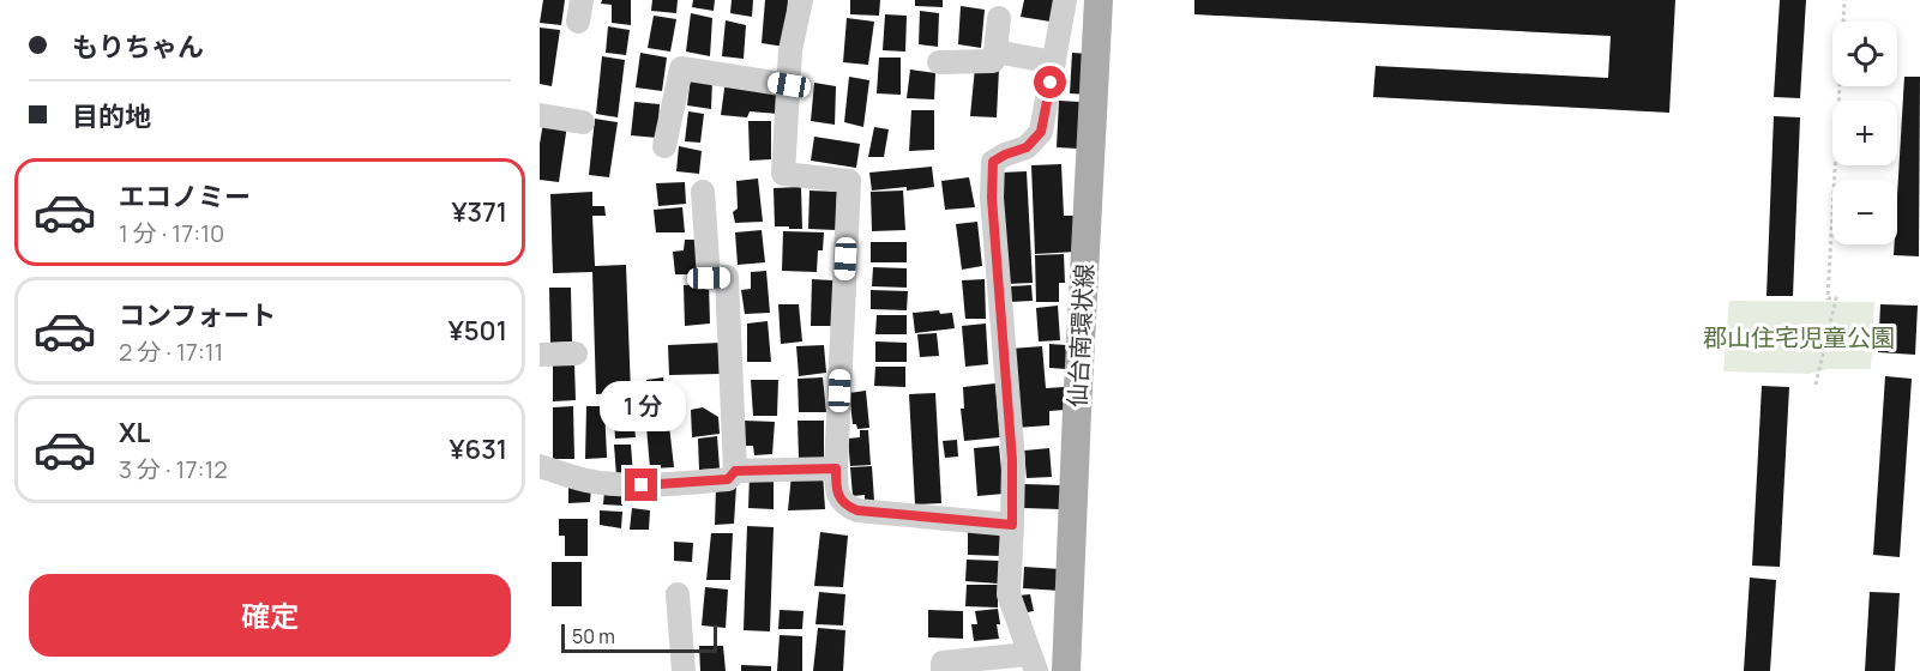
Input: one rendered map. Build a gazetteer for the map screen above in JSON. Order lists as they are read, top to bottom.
{
  "streets": {
    "main road": ["仙台南環状線"]
  },
  "parks": ["郡山住宅児童公園"],
  "scale_bar": "50 m",
  "page": {
    "banner": ["もりちゃん", "目的地"],
    "map_buttons": ["+", "−"],
    "list": [
      {
        "name": "エコノミー",
        "note": "1 分 · 17:10",
        "value": "¥371"
      },
      {
        "name": "コンフォート",
        "note": "2 分 · 17:11",
        "value": "¥501"
      },
      {
        "name": "XL",
        "note": "3 分 · 17:12",
        "value": "¥631"
      }
    ],
    "bubble": "1 分",
    "buttons": "確定",
    "scale": "50 m"
  }
}
